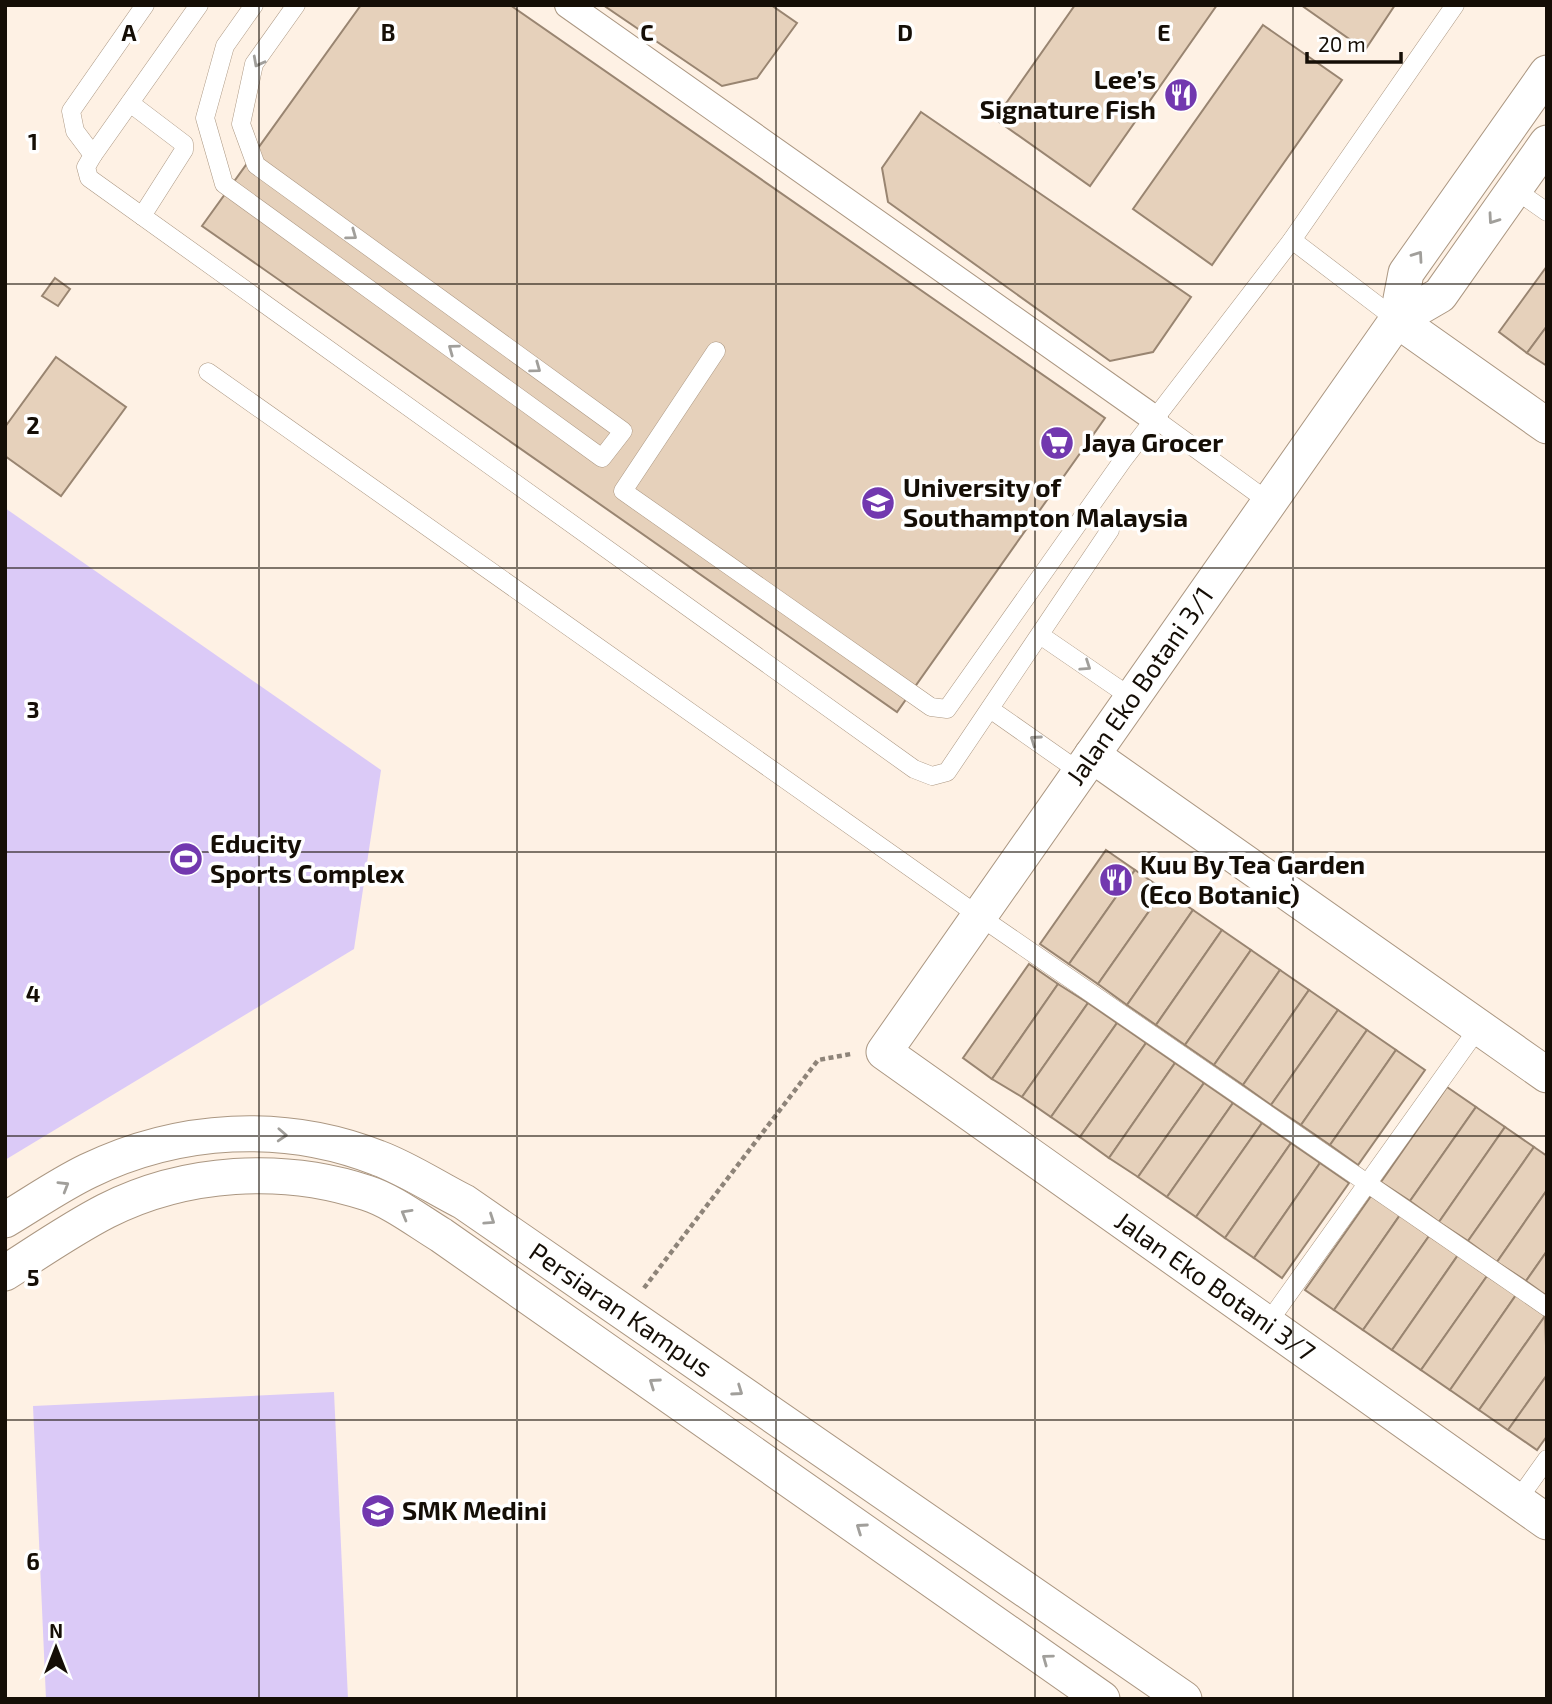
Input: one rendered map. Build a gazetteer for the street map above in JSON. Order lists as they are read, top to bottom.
{
  "streets": {
    "street": ["Jalan Eko Botani 3/1", "Jalan Eko Botani 3/7", "Persiaran Kampus"]
  },
  "crossings": [
    ["Jalan Eko Botani 3/1", "Jalan Eko Botani 3/7"]
  ],
  "places": {
    "restaurant": ["Lee’s Signature Fish", "Kuu By Tea Garden (Eco Botanic)"],
    "supermarket": ["Jaya Grocer"],
    "school or university": ["University of Southampton Malaysia", "SMK Medini"],
    "sports": ["Educity Sports Complex"]
  },
  "scale_bar": "20 m",
  "north": "top",
  "grid": {
    "columns": [
      "A",
      "B",
      "C",
      "D",
      "E"
    ],
    "rows": [
      "1",
      "2",
      "3",
      "4",
      "5",
      "6"
    ]
  }
}
